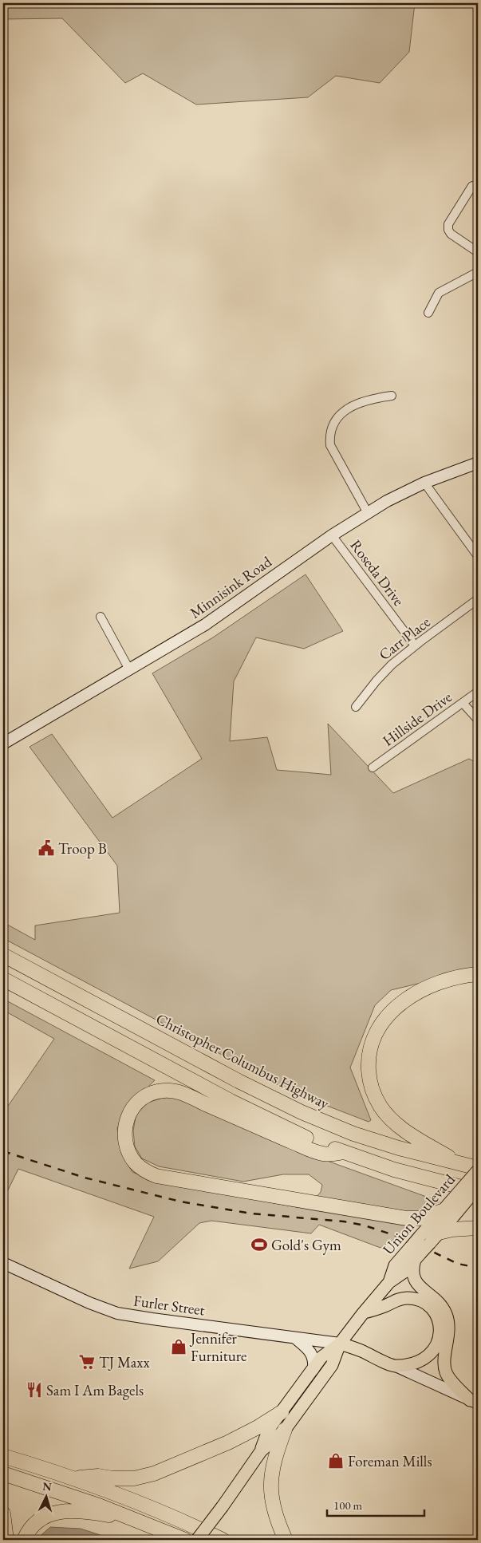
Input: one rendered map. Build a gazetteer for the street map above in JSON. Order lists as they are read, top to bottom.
{
  "streets": {
    "highway": ["Christopher Columbus Highway"],
    "main road": ["Union Boulevard"],
    "street": [
      "Roseda Drive",
      "Minnisink Road",
      "Carr Place",
      "Hillside Drive",
      "Furler Street"
    ]
  },
  "crossings": [
    ["Roseda Drive", "Minnisink Road"],
    ["Roseda Drive", "Carr Place"],
    ["Christopher Columbus Highway", "Union Boulevard"],
    ["Union Boulevard", "Furler Street"]
  ],
  "places": {
    "public building": ["Troop B"],
    "sports": ["Gold's Gym"],
    "shop": ["Jennifer Furniture", "Foreman Mills"],
    "supermarket": ["TJ Maxx"],
    "restaurant": ["Sam I Am Bagels"]
  },
  "scale_bar": "100 m",
  "north": "top"
}
